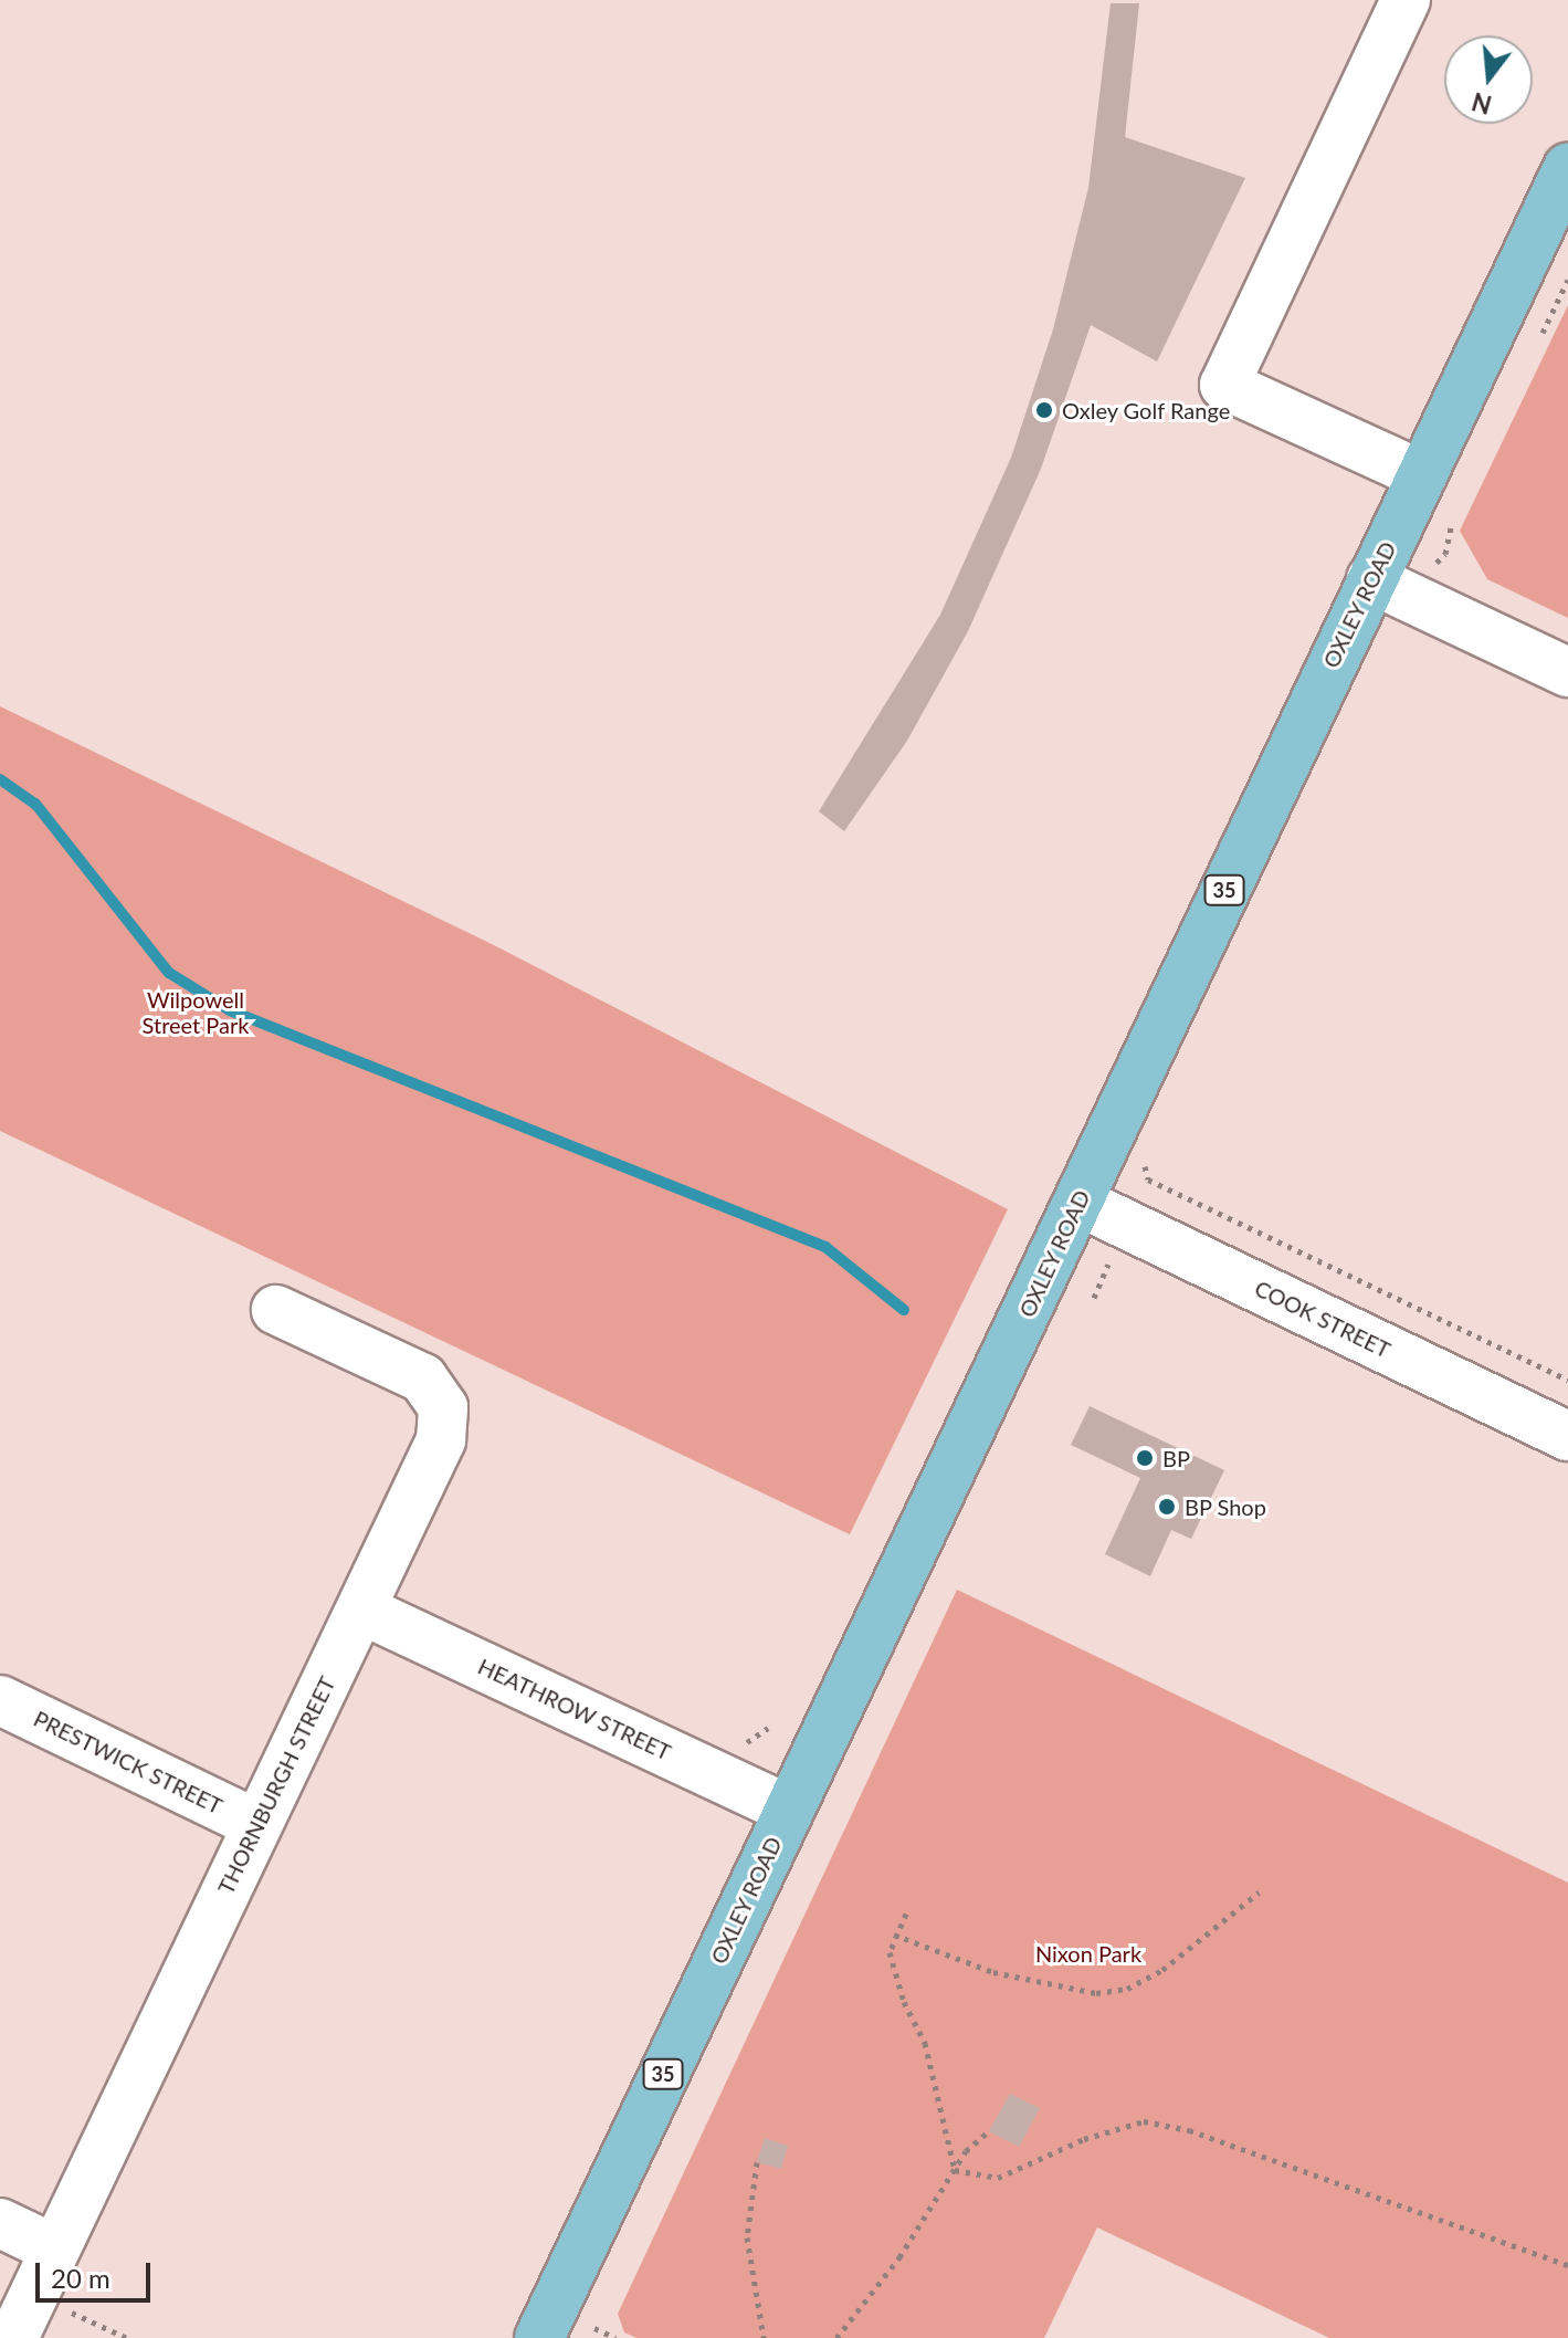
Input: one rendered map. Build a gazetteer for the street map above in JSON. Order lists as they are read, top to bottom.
{
  "streets": {
    "main road": ["OXLEY ROAD", "35"],
    "street": [
      "COOK STREET",
      "HEATHROW STREET",
      "PRESTWICK STREET",
      "THORNBURGH STREET"
    ]
  },
  "crossings": [
    ["OXLEY ROAD", "COOK STREET"],
    ["OXLEY ROAD", "HEATHROW STREET"],
    ["HEATHROW STREET", "THORNBURGH STREET"],
    ["PRESTWICK STREET", "THORNBURGH STREET"]
  ],
  "parks": ["Wilpowell Street Park", "Nixon Park"],
  "places": ["Oxley Golf Range", "BP", "BP Shop"],
  "scale_bar": "20 m",
  "north": "bottom"
}
